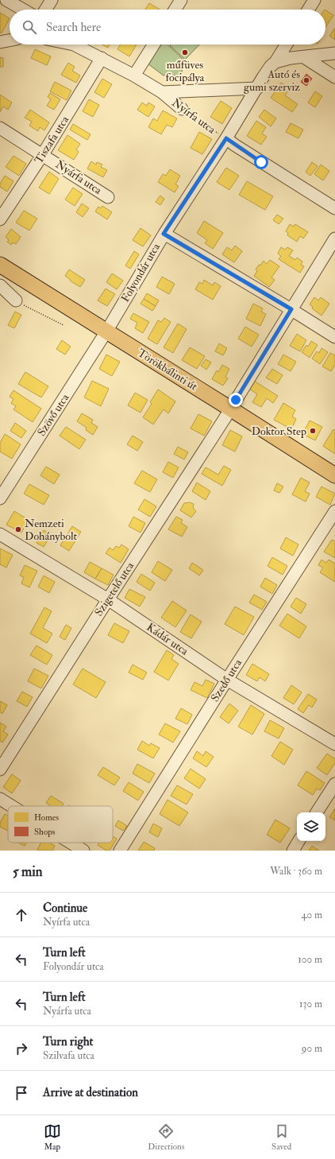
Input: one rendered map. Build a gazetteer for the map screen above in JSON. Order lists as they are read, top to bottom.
{
  "streets": {
    "main road": ["Törökbálinti út"],
    "street": [
      "Nyírfa utca",
      "Tiszafa utca",
      "Nyárfa utca",
      "Folyondár utca",
      "Szövő utca",
      "Szigetelő utca",
      "Kádár utca",
      "Szedő utca"
    ]
  },
  "crossings": [
    ["Nyírfa utca", "Tiszafa utca"],
    ["Nyírfa utca", "Folyondár utca"],
    ["Tiszafa utca", "Nyárfa utca"],
    ["Folyondár utca", "Törökbálinti út"],
    ["Folyondár utca", "Szövő utca"],
    ["Törökbálinti út", "Szövő utca"],
    ["Törökbálinti út", "Szigetelő utca"],
    ["Szigetelő utca", "Kádár utca"],
    ["Kádár utca", "Szedő utca"]
  ],
  "places": [
    "műfüves focipálya",
    "Autó és gumi szerviz",
    "Doktor Step",
    "Nemzeti Dohánybolt"
  ],
  "legend": ["Homes", "Shops"],
  "page": {
    "search": "Search here",
    "heading": ["5 min", "Walk · 360 m"],
    "list": [
      ["Continue", "Nyírfa utca", "40 m"],
      ["Turn left", "Folyondár utca", "100 m"],
      ["Turn left", "Nyárfa utca", "130 m"],
      ["Turn right", "Szilvafa utca", "90 m"],
      "Arrive at destination"
    ],
    "nav": ["Map", "Directions", "Saved"]
  }
}
